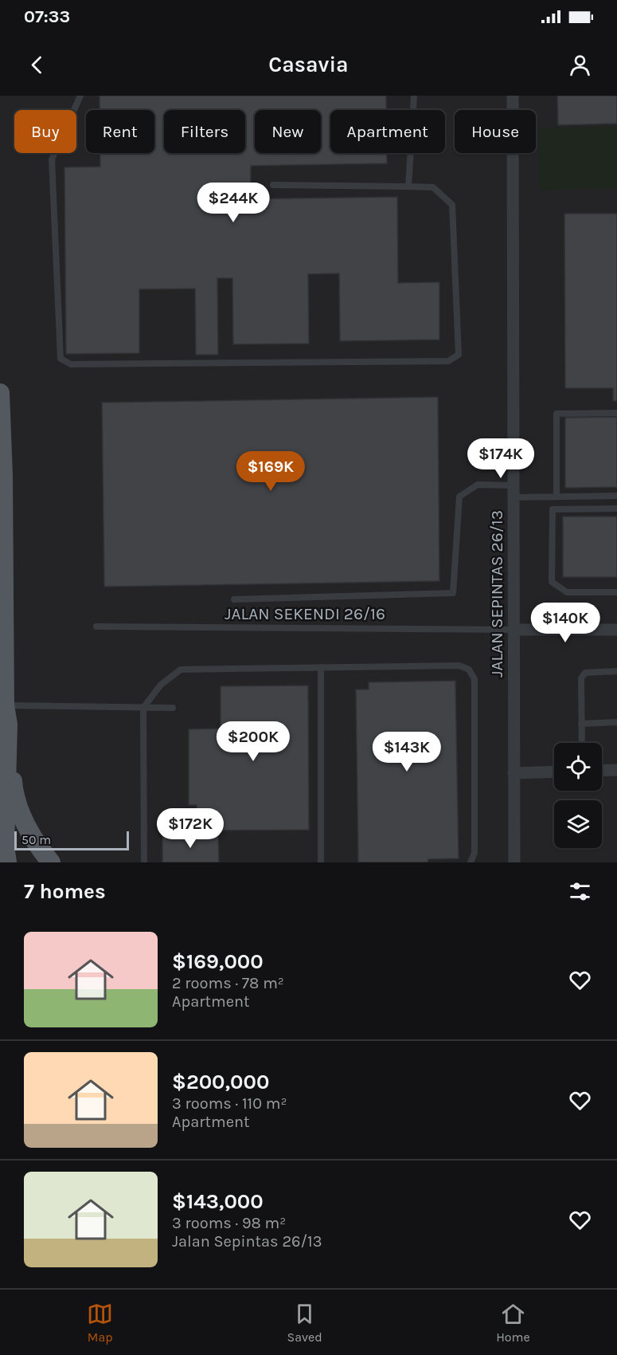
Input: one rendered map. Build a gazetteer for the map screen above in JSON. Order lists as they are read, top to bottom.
{
  "streets": {
    "street": ["JALAN SEPINTAS 26/13"],
    "lane": ["JALAN SEKENDI 26/16"]
  },
  "crossings": [
    ["JALAN SEPINTAS 26/13", "JALAN SEKENDI 26/16"]
  ],
  "scale_bar": "50 m",
  "page": {
    "status": "07:33",
    "header": "Casavia",
    "chip": [
      "Buy",
      "Rent",
      "Filters",
      "New",
      "Apartment",
      "House"
    ],
    "price": [
      "$244K",
      "$174K",
      "$169K",
      "$140K",
      "$200K",
      "$143K",
      "$172K"
    ],
    "scale": "50 m",
    "heading": "7 homes",
    "list": [
      {
        "name": "$169,000",
        "note": "2 rooms · 78 m² · Apartment"
      },
      {
        "name": "$200,000",
        "note": "3 rooms · 110 m² · Apartment"
      },
      {
        "name": "$143,000",
        "note": "3 rooms · 98 m² · Jalan Sepintas 26/13"
      }
    ],
    "tabs": ["Map", "Saved", "Home"]
  }
}
